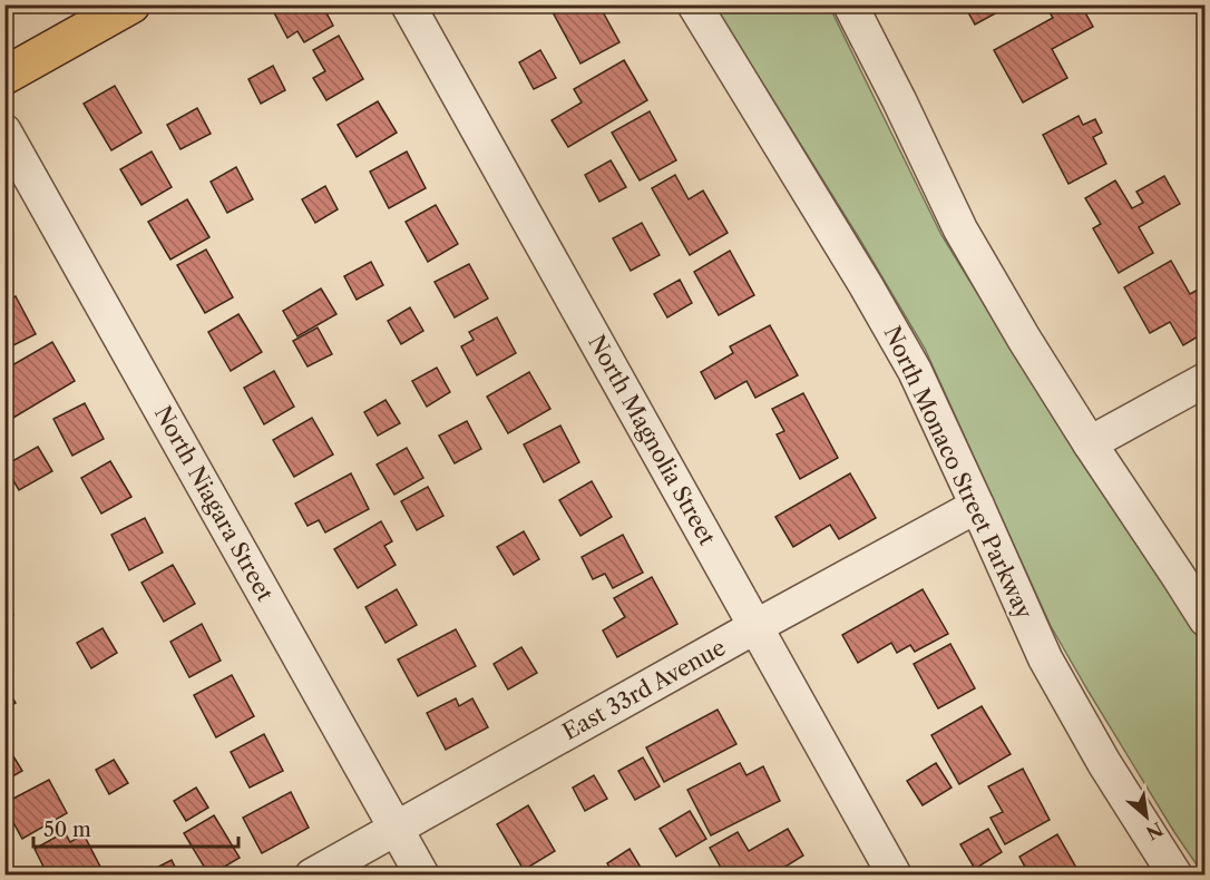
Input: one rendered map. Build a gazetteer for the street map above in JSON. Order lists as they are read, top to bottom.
{
  "streets": {
    "street": [
      "North Magnolia Street",
      "North Monaco Street Parkway",
      "North Niagara Street",
      "East 33rd Avenue"
    ]
  },
  "crossings": [
    ["North Magnolia Street", "East 33rd Avenue"],
    ["North Monaco Street Parkway", "East 33rd Avenue"],
    ["North Niagara Street", "East 33rd Avenue"]
  ],
  "scale_bar": "50 m",
  "north": "bottom right"
}
